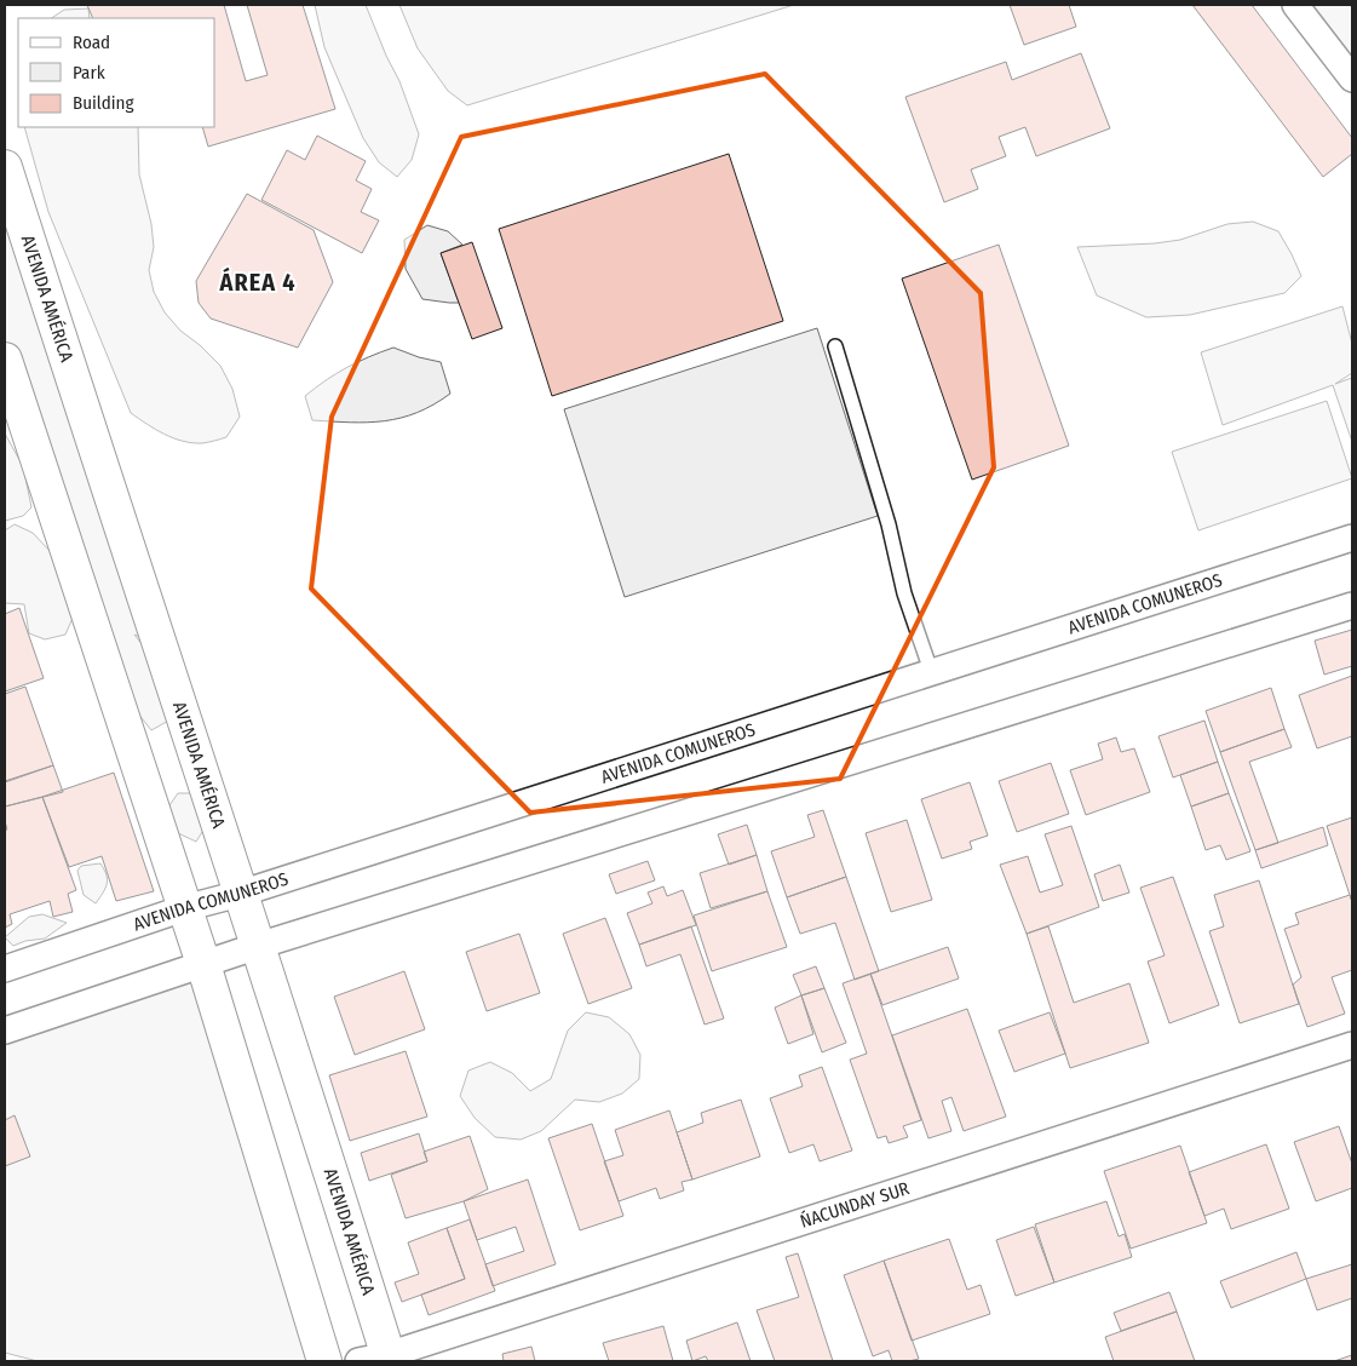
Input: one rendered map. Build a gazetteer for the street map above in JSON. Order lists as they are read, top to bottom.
{
  "streets": {
    "main road": ["AVENIDA AMÉRICA"],
    "street": ["AVENIDA COMUNEROS", "ŃACUNDAY SUR"]
  },
  "crossings": [
    ["AVENIDA AMÉRICA", "AVENIDA COMUNEROS"],
    ["AVENIDA AMÉRICA", "ŃACUNDAY SUR"]
  ],
  "districts": ["ÁREA 4"],
  "legend": ["Road", "Park", "Building"]
}
